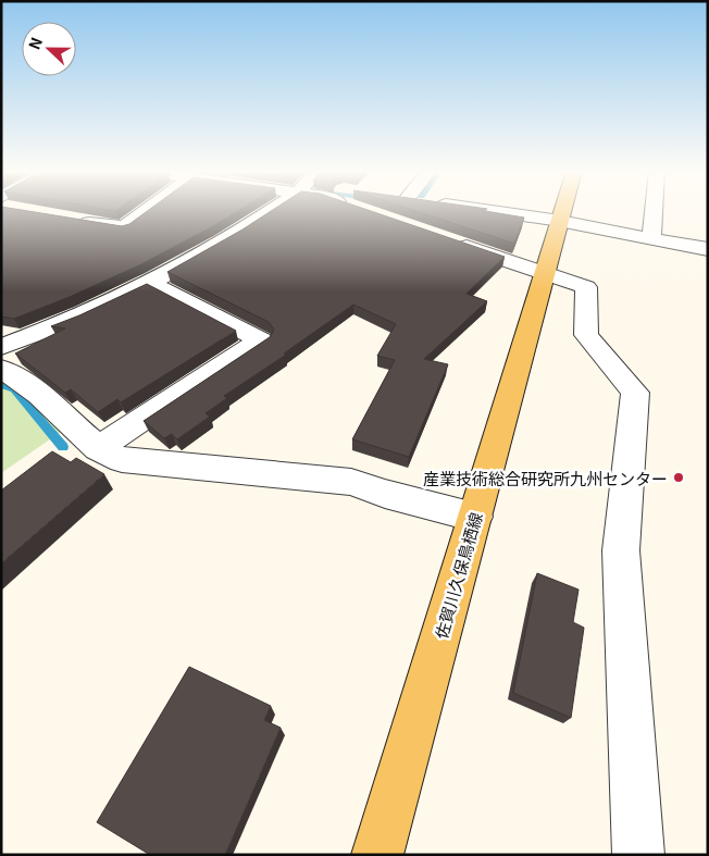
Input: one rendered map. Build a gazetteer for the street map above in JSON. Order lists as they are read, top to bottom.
{
  "streets": {
    "main road": ["佐賀川久保鳥栖線"]
  },
  "places": ["産業技術総合研究所九州センター"],
  "north": "left"
}
